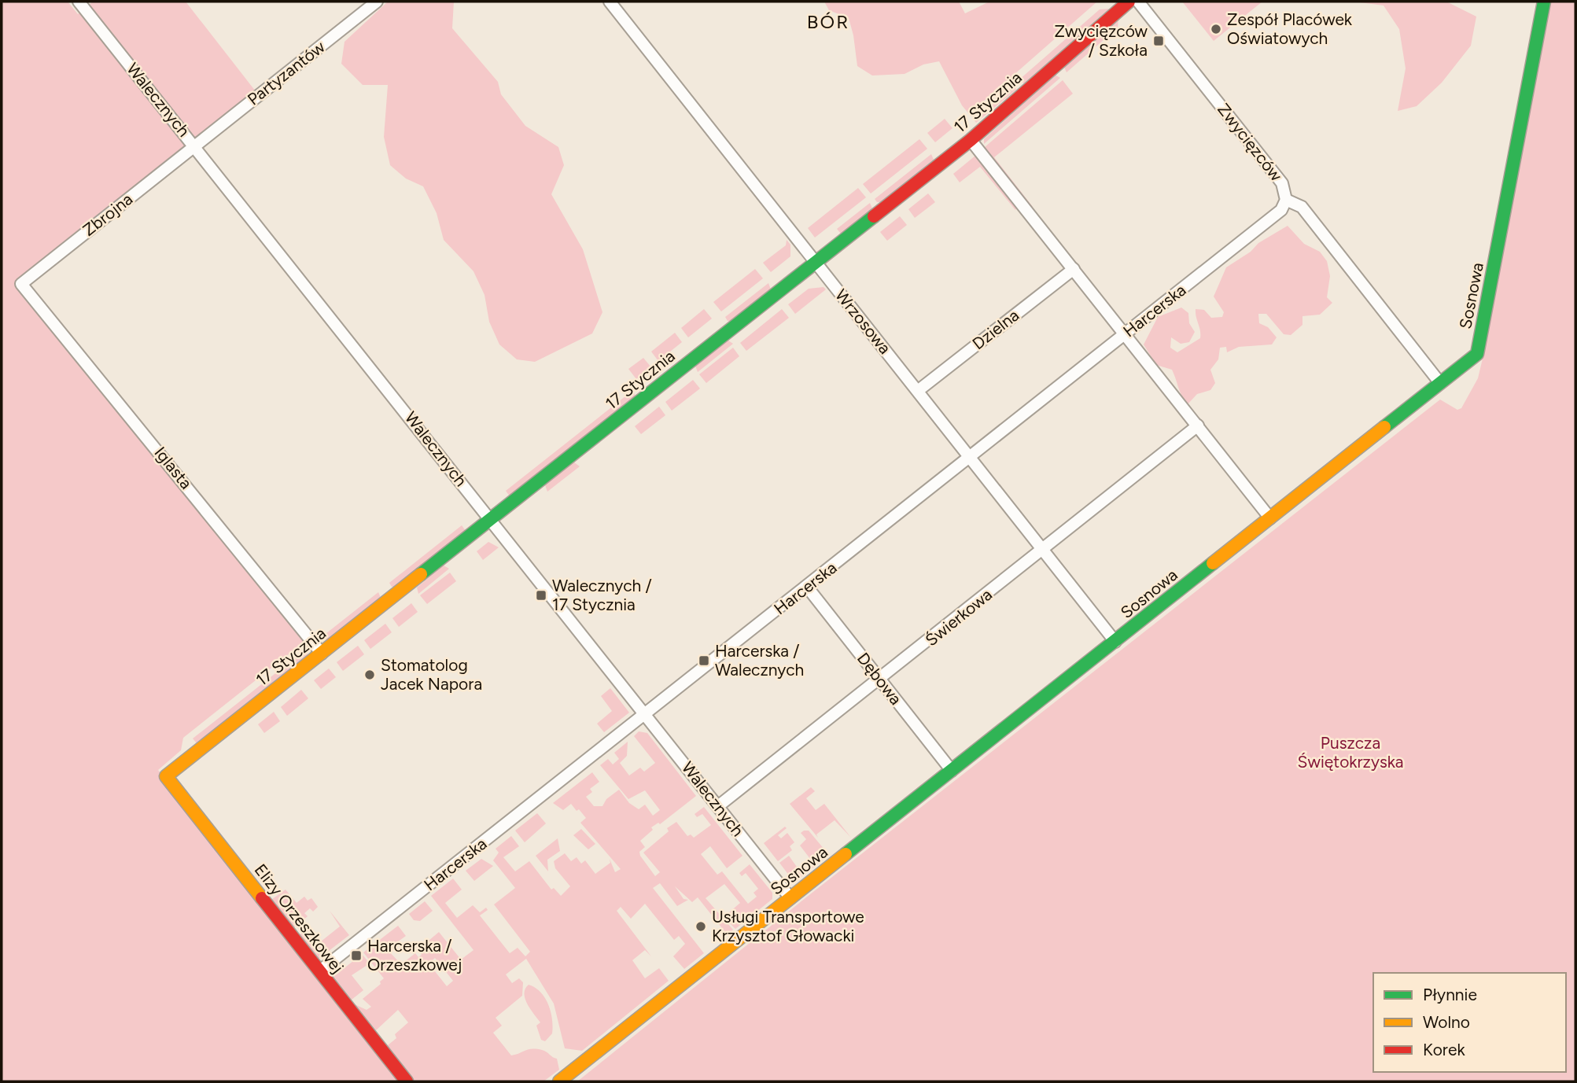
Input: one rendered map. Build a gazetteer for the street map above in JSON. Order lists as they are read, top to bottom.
{
  "streets": {
    "street": [
      "Partyzantów",
      "Walecznych",
      "17 Stycznia",
      "Zwycięzców",
      "Zbrojna",
      "Sosnowa",
      "Harcerska",
      "Wrzosowa",
      "Dzielna",
      "Iglasta",
      "Świerkowa",
      "Dębowa",
      "Elizy Orzeszkowej"
    ]
  },
  "crossings": [
    ["Partyzantów", "Walecznych"],
    ["Partyzantów", "Zbrojna"],
    ["Walecznych", "17 Stycznia"],
    ["Walecznych", "Zbrojna"],
    ["Walecznych", "Sosnowa"],
    ["Walecznych", "Harcerska"],
    ["Walecznych", "Świerkowa"],
    ["17 Stycznia", "Wrzosowa"],
    ["17 Stycznia", "Iglasta"],
    ["17 Stycznia", "Elizy Orzeszkowej"],
    ["Zwycięzców", "Sosnowa"],
    ["Zwycięzców", "Harcerska"],
    ["Zbrojna", "Iglasta"],
    ["Sosnowa", "Wrzosowa"],
    ["Sosnowa", "Dębowa"],
    ["Harcerska", "Wrzosowa"],
    ["Harcerska", "Dębowa"],
    ["Harcerska", "Elizy Orzeszkowej"],
    ["Wrzosowa", "Dzielna"],
    ["Wrzosowa", "Świerkowa"],
    ["Świerkowa", "Dębowa"]
  ],
  "districts": ["BÓR"],
  "parks": ["Puszcza Świętokrzyska"],
  "places": {
    "other": ["Zespół Placówek Oświatowych", "Stomatolog Jacek Napora", "Usługi Transportowe Krzysztof Głowacki"],
    "transit": [
      "Zwycięzców / Szkoła",
      "Walecznych / 17 Stycznia",
      "Harcerska / Walecznych",
      "Harcerska / Orzeszkowej"
    ]
  },
  "legend": ["Płynnie", "Wolno", "Korek"]
}
